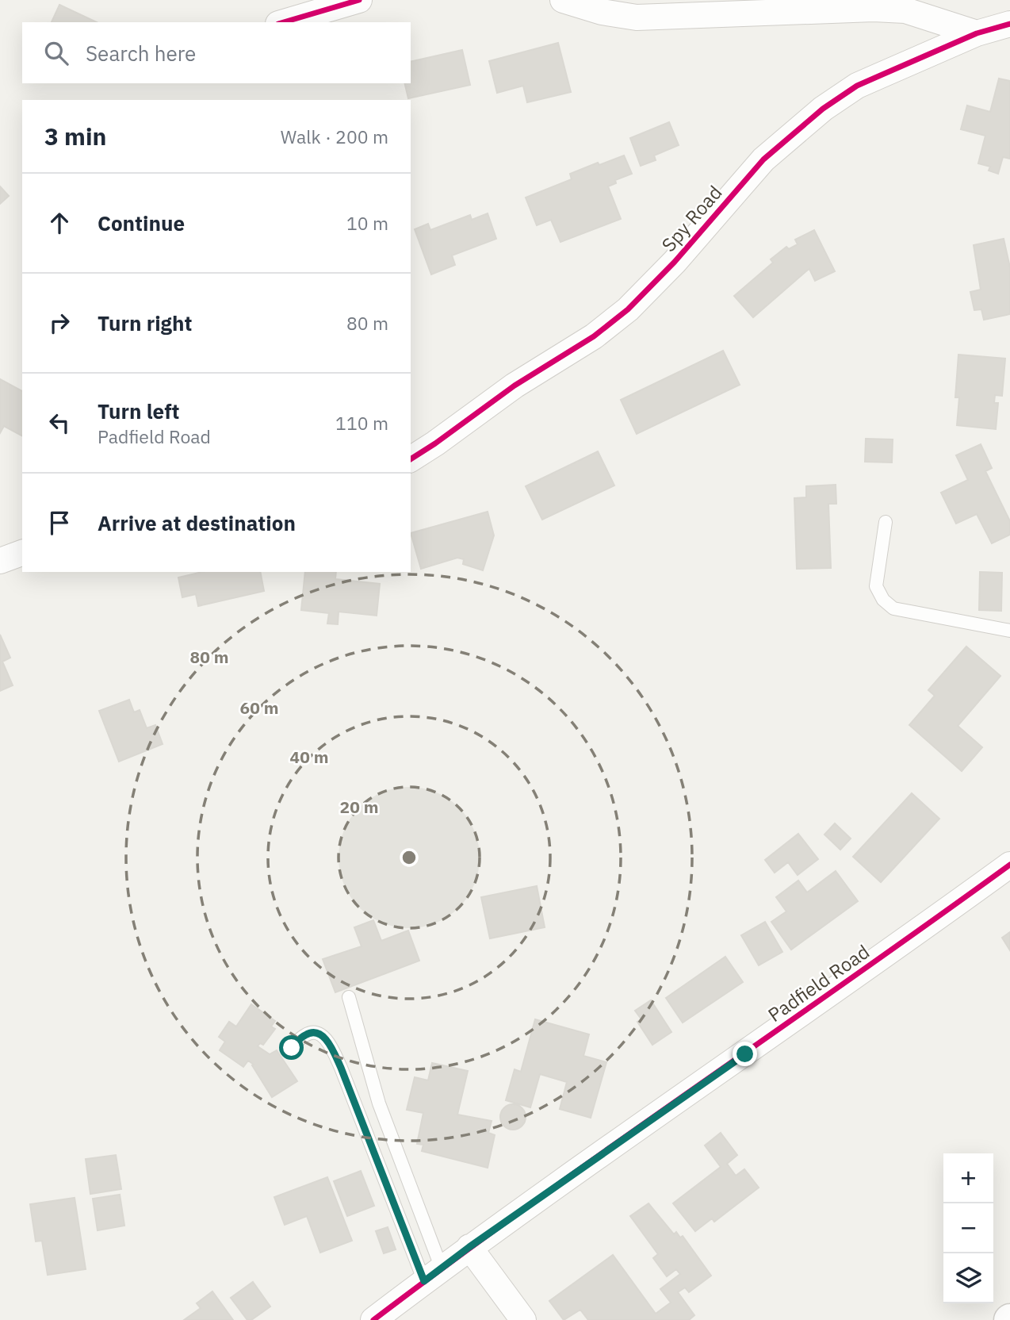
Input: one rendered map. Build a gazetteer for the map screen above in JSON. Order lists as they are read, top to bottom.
{
  "streets": {
    "street": ["Spy Road", "Padfield Road"]
  },
  "page": {
    "search": "Search here",
    "heading": ["3 min", "Walk · 200 m"],
    "list": [
      ["Continue", "10 m"],
      ["Turn right", "80 m"],
      ["Turn left", "Padfield Road", "110 m"],
      "Arrive at destination"
    ],
    "map_buttons": ["+", "−"]
  },
  "rings": [
    "80 m",
    "60 m",
    "40 m",
    "20 m"
  ]
}
